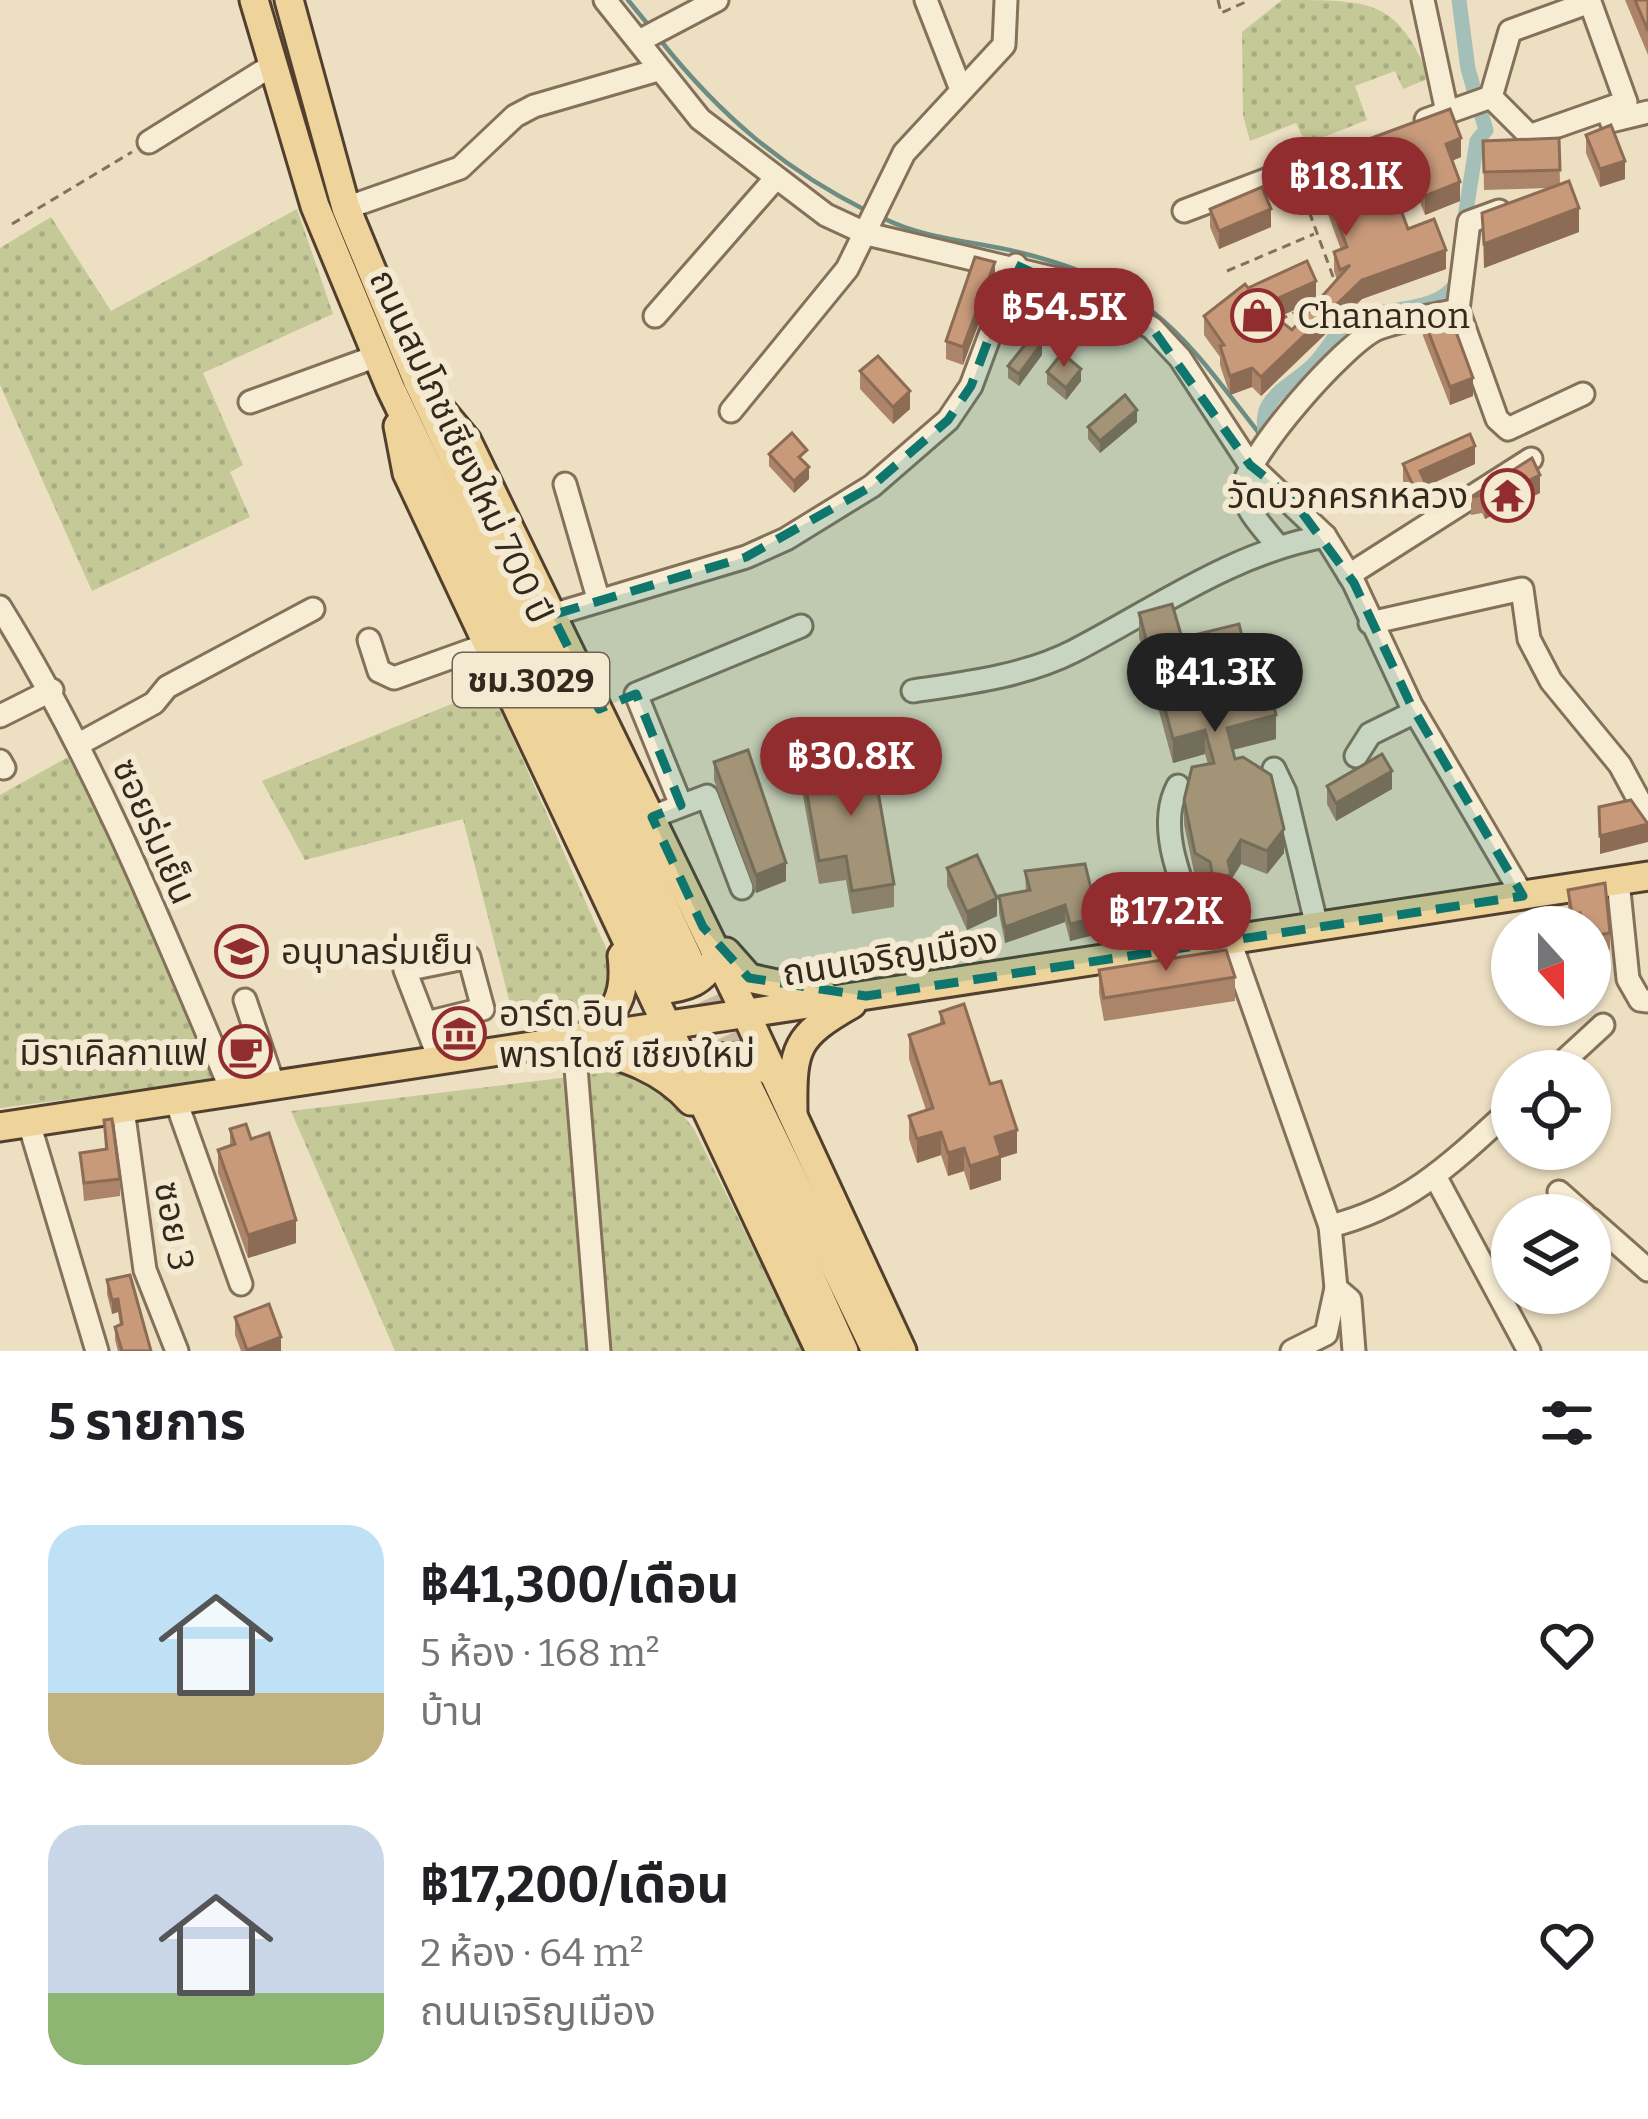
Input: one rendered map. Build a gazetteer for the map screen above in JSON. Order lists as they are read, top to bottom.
{
  "streets": {
    "main road": ["ถนนสมโภชเชียงใหม่ 700 ปี", "ชม.3029", "ถนนเจริญเมือง"],
    "street": ["ซอยร่มเย็น", "ซอย 3"]
  },
  "crossings": [
    ["ซอยร่มเย็น", "ถนนเจริญเมือง"],
    ["ถนนเจริญเมือง", "ซอย 3"]
  ],
  "places": {
    "shop": ["Chananon"],
    "temple": ["วัดบวกครกหลวง"],
    "school or university": ["อนุบาลร่มเย็น"],
    "museum": ["อาร์ต อิน พาราไดซ์ เชียงใหม่"],
    "cafe": ["มิราเคิลกาแฟ"]
  },
  "north": "bottom",
  "page": {
    "price": [
      "฿18.1K",
      "฿54.5K",
      "฿41.3K",
      "฿30.8K",
      "฿17.2K"
    ],
    "heading": "5 รายการ",
    "list": [
      {
        "name": "฿41,300/เดือน",
        "note": "5 ห้อง · 168 m² · บ้าน"
      },
      {
        "name": "฿17,200/เดือน",
        "note": "2 ห้อง · 64 m² · ถนนเจริญเมือง"
      }
    ]
  }
}
